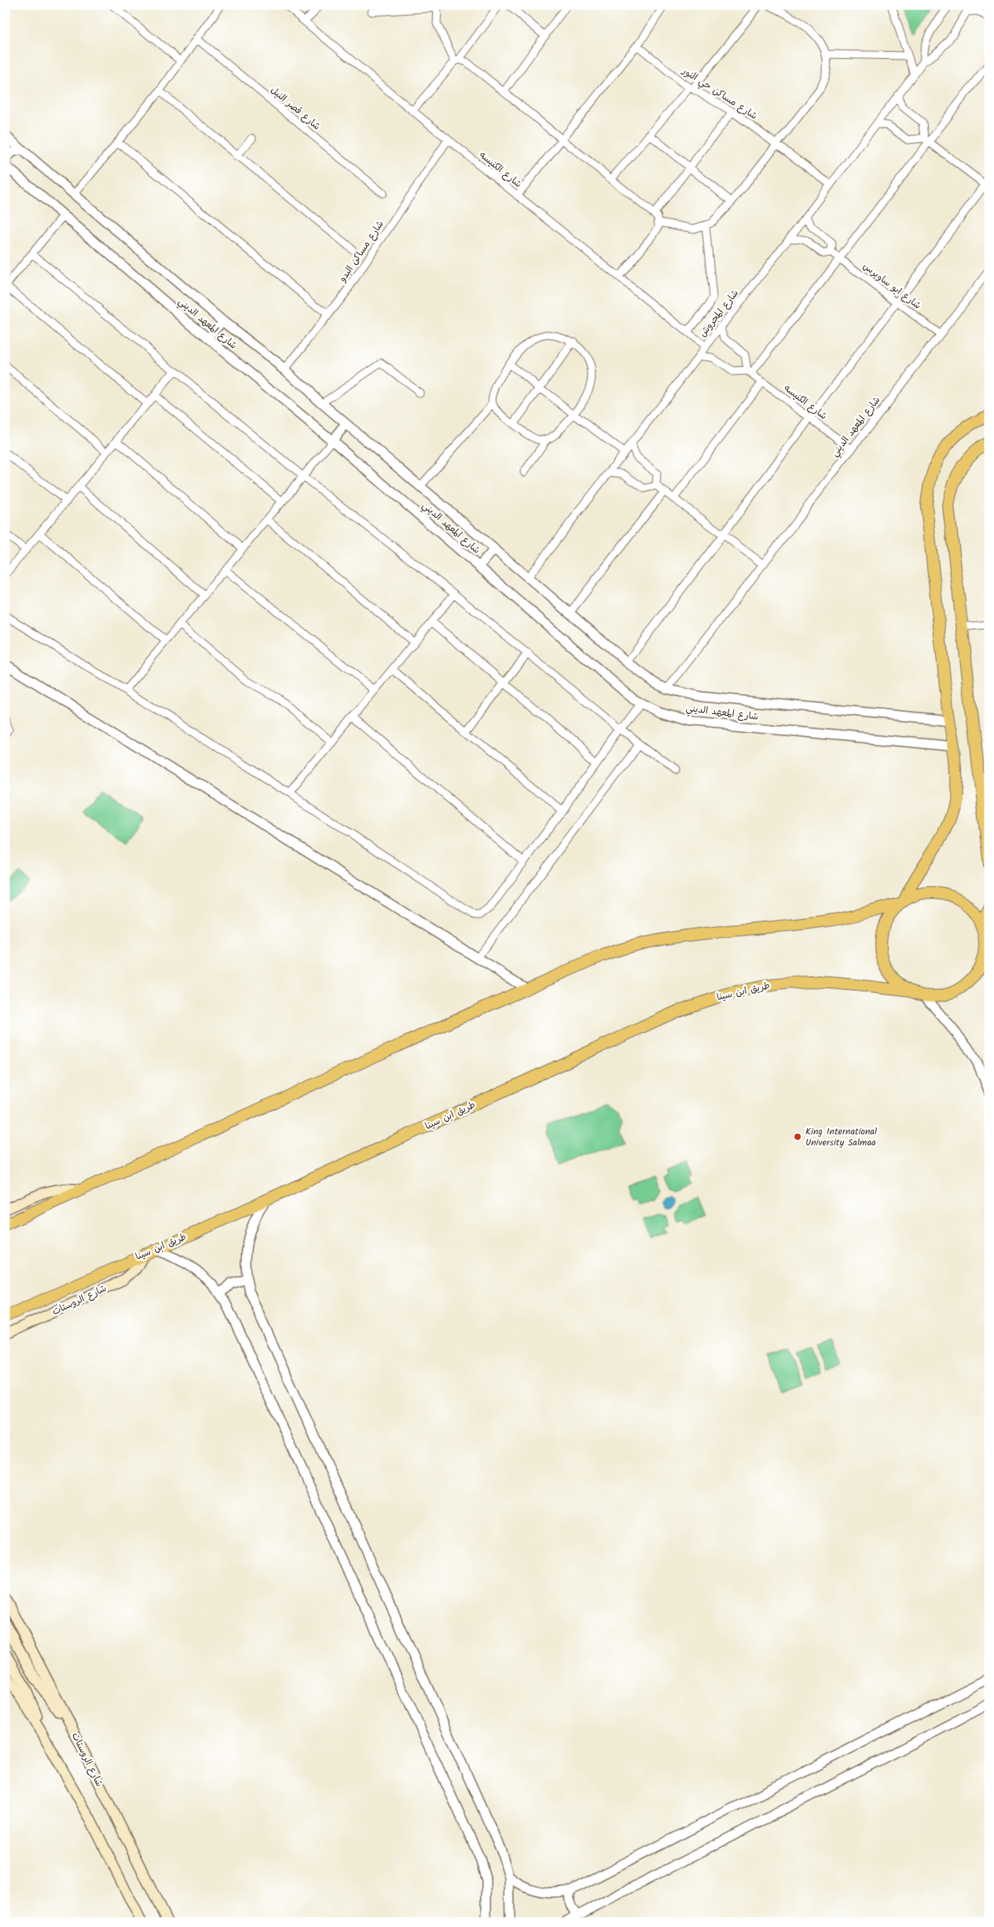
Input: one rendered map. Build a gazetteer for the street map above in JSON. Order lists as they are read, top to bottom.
{
  "streets": {
    "main road": ["طريق ابن سينا", "شارع الروستات"],
    "street": [
      "شارع مساكن حي النور",
      "شارع قصر النيل",
      "شارع الكنيسه",
      "شارع مساكن البدو",
      "شارع ابو ساويرس",
      "شارع المجروش",
      "شارع المعهد الديني"
    ]
  },
  "crossings": [
    ["شارع مساكن حي النور", "شارع المجروش"],
    ["شارع الكنيسه", "شارع مساكن البدو"],
    ["شارع الكنيسه", "شارع المجروش"],
    ["شارع الكنيسه", "شارع المعهد الديني"],
    ["شارع مساكن البدو", "شارع المعهد الديني"],
    ["شارع ابو ساويرس", "شارع المجروش"],
    ["شارع ابو ساويرس", "شارع المعهد الديني"],
    ["شارع المجروش", "شارع المعهد الديني"],
    ["طريق ابن سينا", "شارع الروستات"]
  ],
  "places": ["King International University Salmaa"]
}
